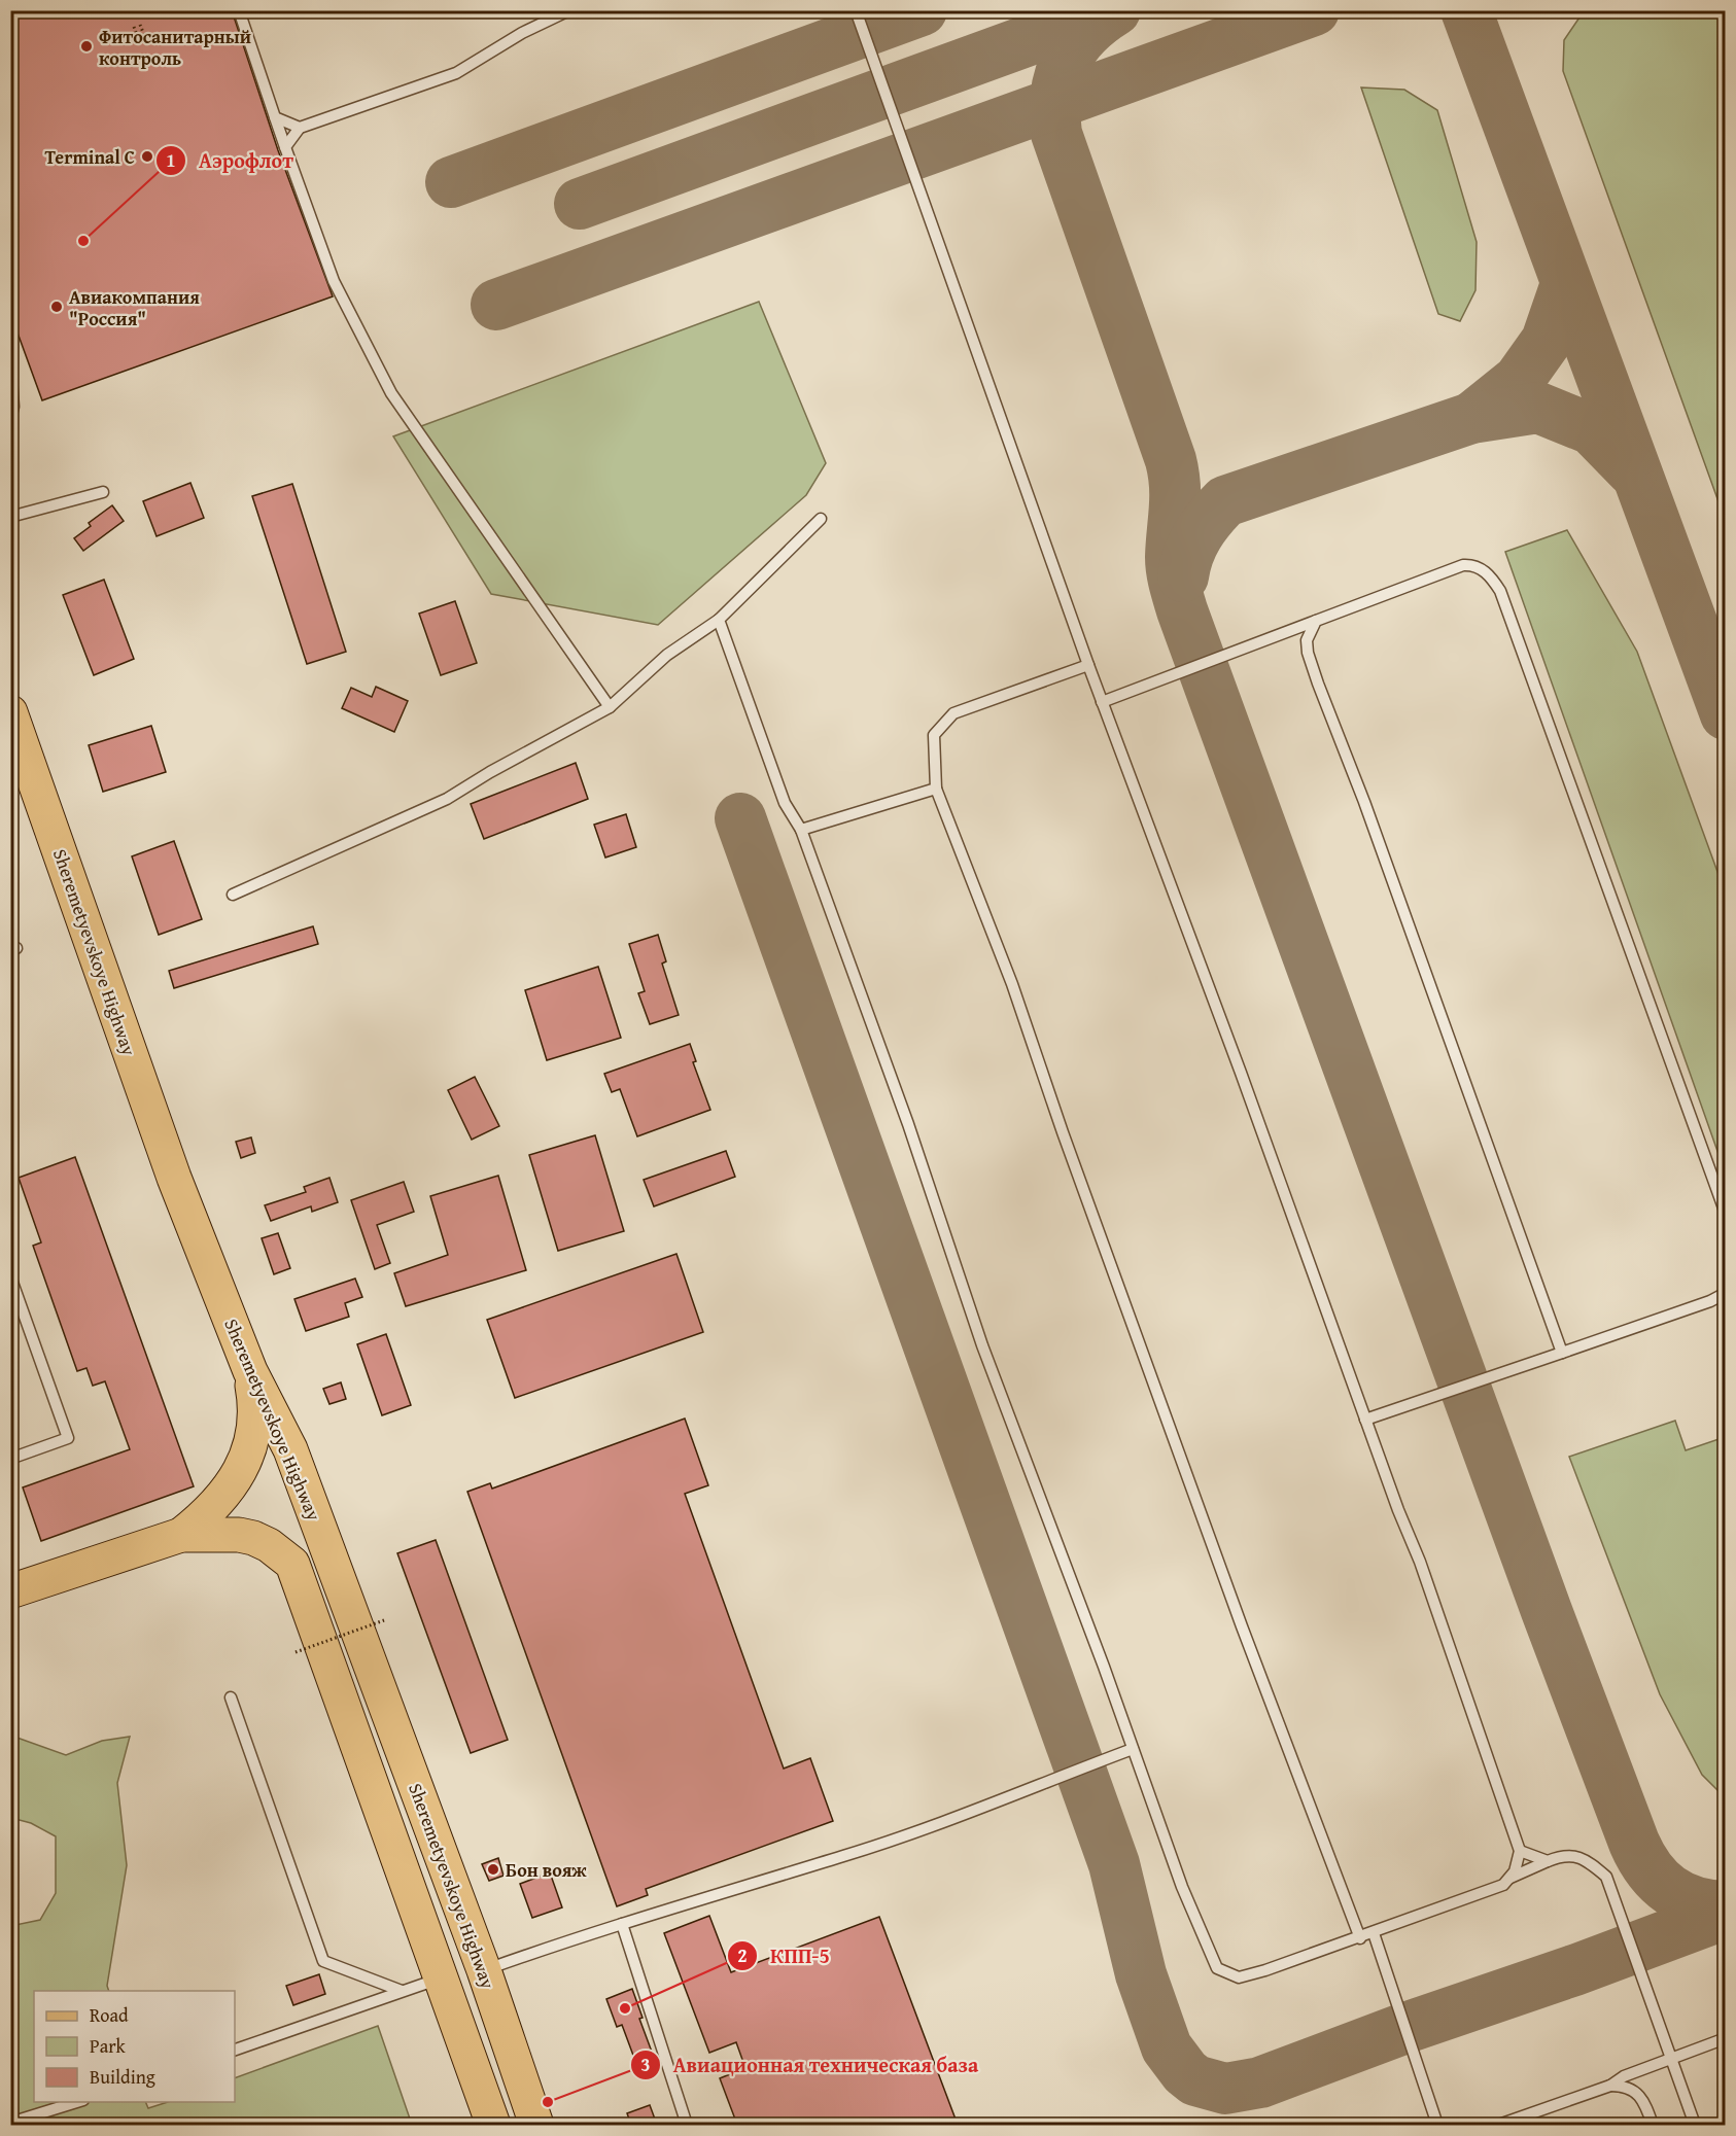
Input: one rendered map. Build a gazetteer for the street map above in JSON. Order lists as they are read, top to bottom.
{
  "streets": {
    "main road": ["Sheremetyevskoye Highway"]
  },
  "places": [
    "Фитосанитарный контроль",
    "Terminal C",
    "Аэрофлот",
    "Авиакомпания \"Россия\"",
    "Бон вояж",
    "КПП-5",
    "Авиационная техническая база"
  ],
  "legend": ["Road", "Park", "Building"]
}
